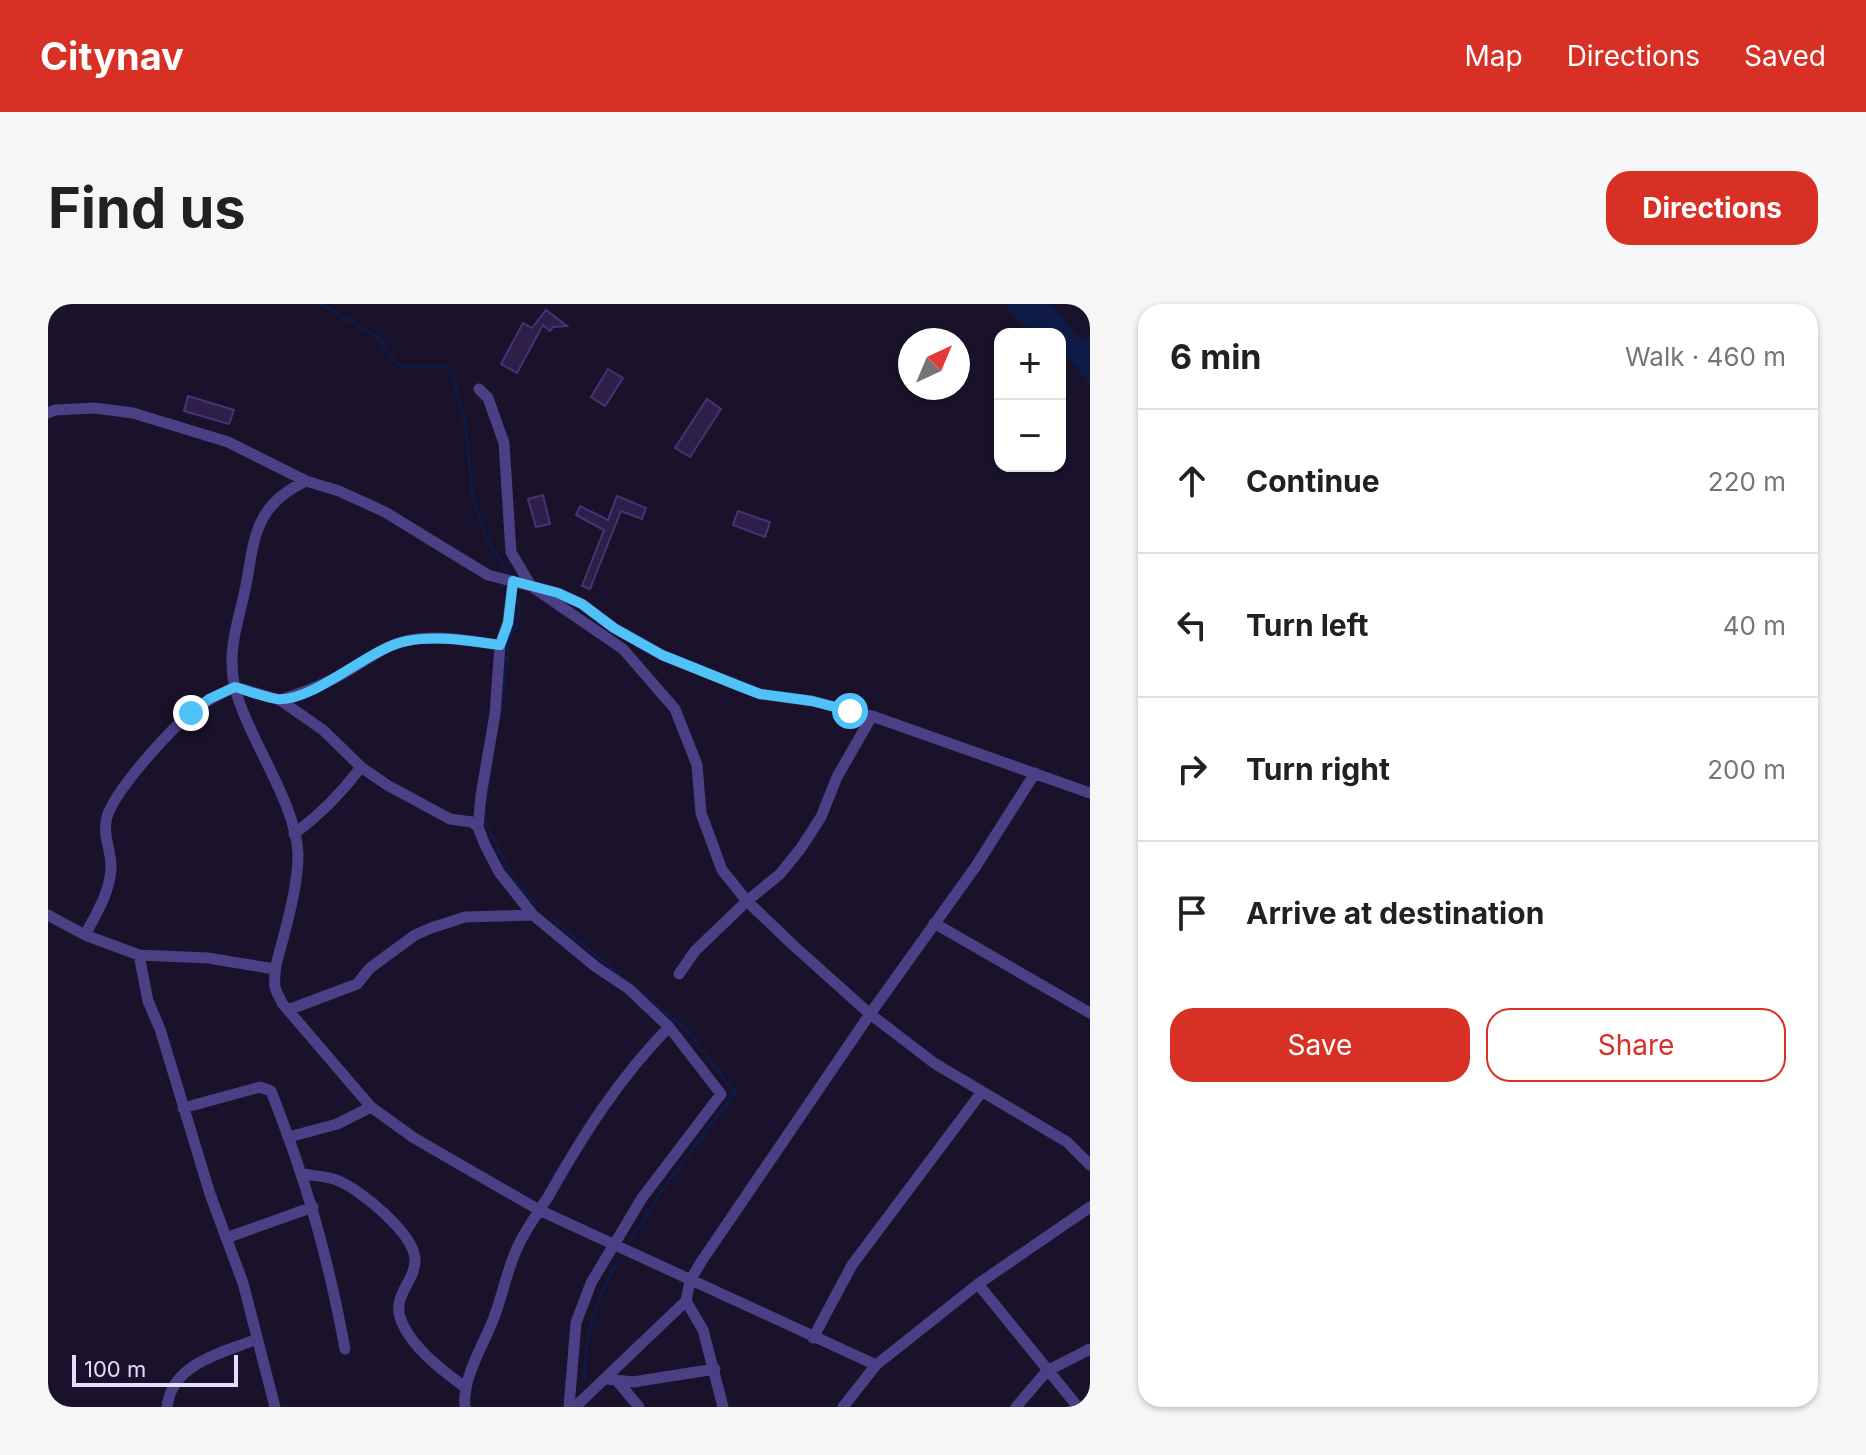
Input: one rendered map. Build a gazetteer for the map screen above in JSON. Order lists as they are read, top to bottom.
{
  "scale_bar": "100 m",
  "north": "top right",
  "page": {
    "header": "Citynav",
    "nav": ["Map", "Directions", "Saved"],
    "buttons": [
      "Directions",
      ["Save", "Share"]
    ],
    "title": "Find us",
    "heading": ["6 min", "Walk · 460 m"],
    "map_buttons": ["+", "−"],
    "list": [
      ["Continue", "220 m"],
      ["Turn left", "40 m"],
      ["Turn right", "200 m"],
      "Arrive at destination"
    ],
    "scale": "100 m"
  }
}
